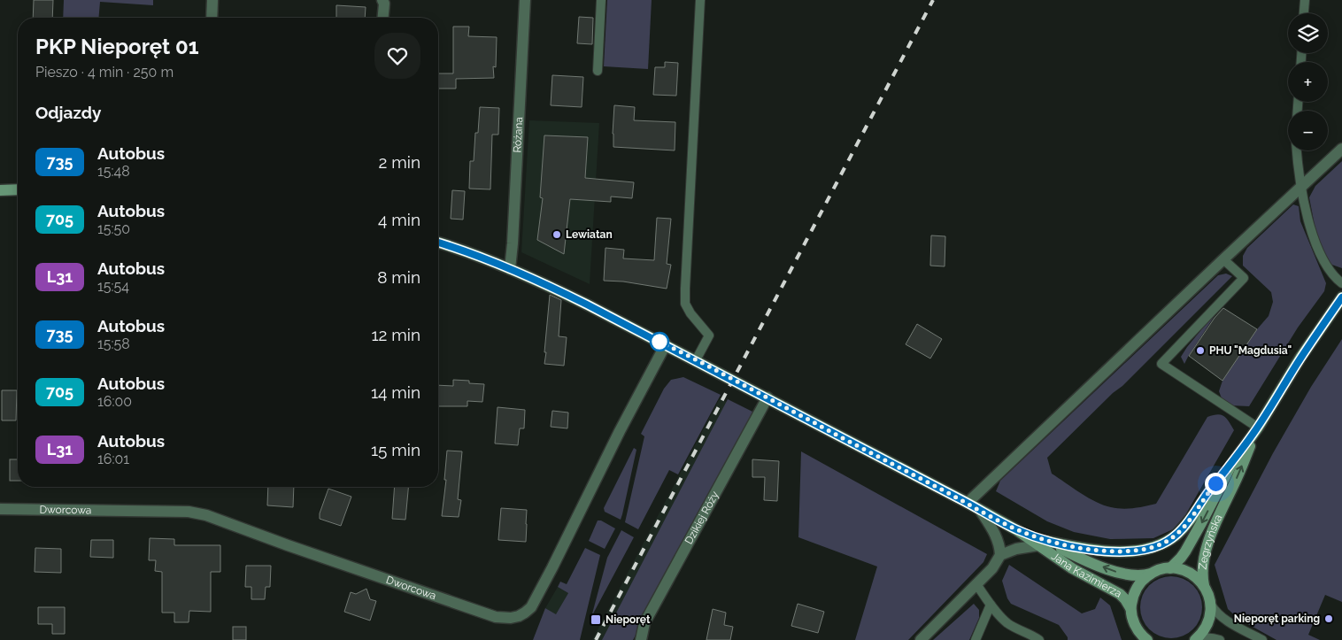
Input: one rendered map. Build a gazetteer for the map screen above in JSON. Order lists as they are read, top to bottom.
{
  "streets": {
    "main road": ["Zegrzyńska", "Jana Kazimierza"],
    "street": ["Różana", "Dworcowa", "Dzikiej Róży"]
  },
  "crossings": [
    ["Różana", "Jana Kazimierza"],
    ["Dworcowa", "Jana Kazimierza"],
    ["Dzikiej Róży", "Jana Kazimierza"],
    ["Zegrzyńska", "Jana Kazimierza"]
  ],
  "places": {
    "other": ["Lewiatan", "PHU \"Magdusia\"", "Nieporęt parking"],
    "transit": ["Nieporęt"]
  },
  "lines": ["bus line 735"],
  "page": {
    "map_buttons": ["+", "−"],
    "heading": [
      ["PKP Nieporęt 01", "Pieszo · 4 min · 250 m"],
      "Odjazdy"
    ],
    "list": [
      {
        "mark": "735",
        "name": "Autobus",
        "note": "15:48",
        "value": "2 min"
      },
      {
        "mark": "705",
        "name": "Autobus",
        "note": "15:50",
        "value": "4 min"
      },
      {
        "mark": "L31",
        "name": "Autobus",
        "note": "15:54",
        "value": "8 min"
      },
      {
        "mark": "735",
        "name": "Autobus",
        "note": "15:58",
        "value": "12 min"
      },
      {
        "mark": "705",
        "name": "Autobus",
        "note": "16:00",
        "value": "14 min"
      },
      {
        "mark": "L31",
        "name": "Autobus",
        "note": "16:01",
        "value": "15 min"
      }
    ]
  }
}
